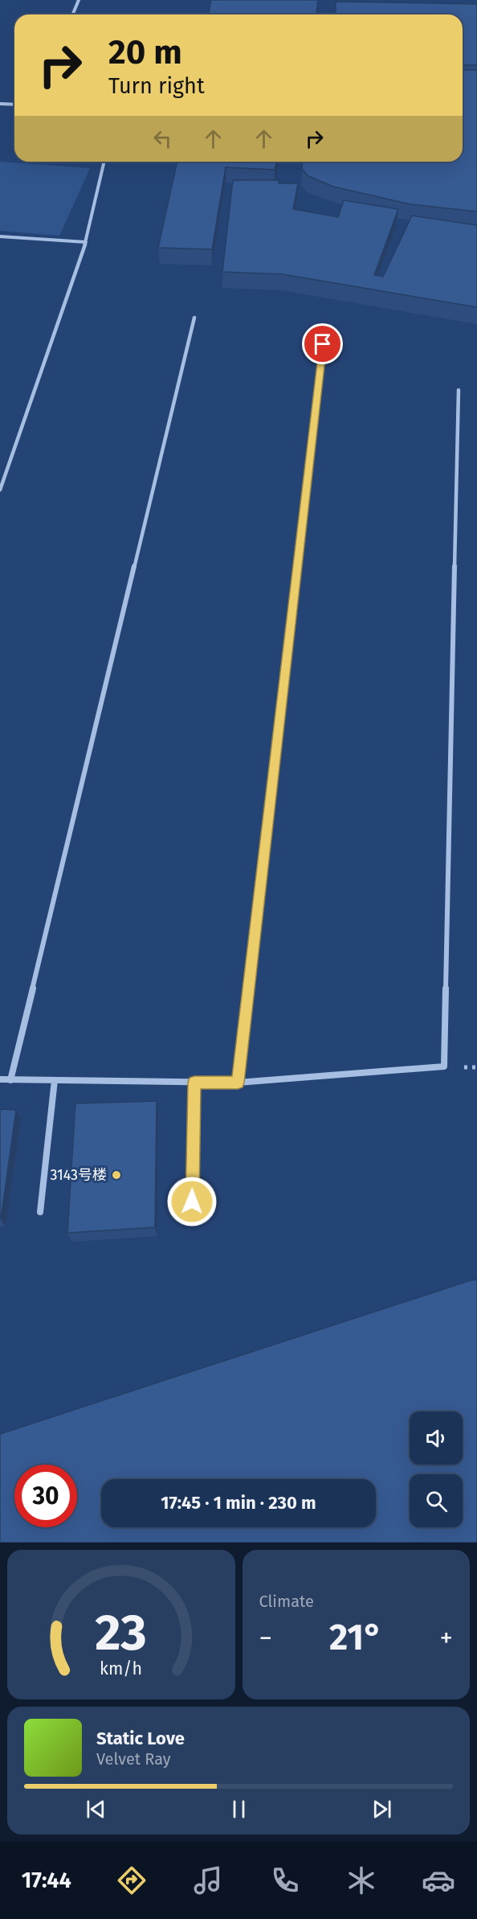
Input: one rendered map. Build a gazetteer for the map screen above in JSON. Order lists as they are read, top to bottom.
{
  "places": ["3143号楼"],
  "page": {
    "turn": ["20 m", "Turn right"],
    "limit": "30",
    "trip": "17:45 · 1 min · 230 m",
    "tile": "Climate",
    "heat": ["−", "21°", "+"],
    "song": ["Static Love", "Velvet Ray"],
    "tabs": "17:44",
    "gauge": ["23", "km/h"]
  }
}
